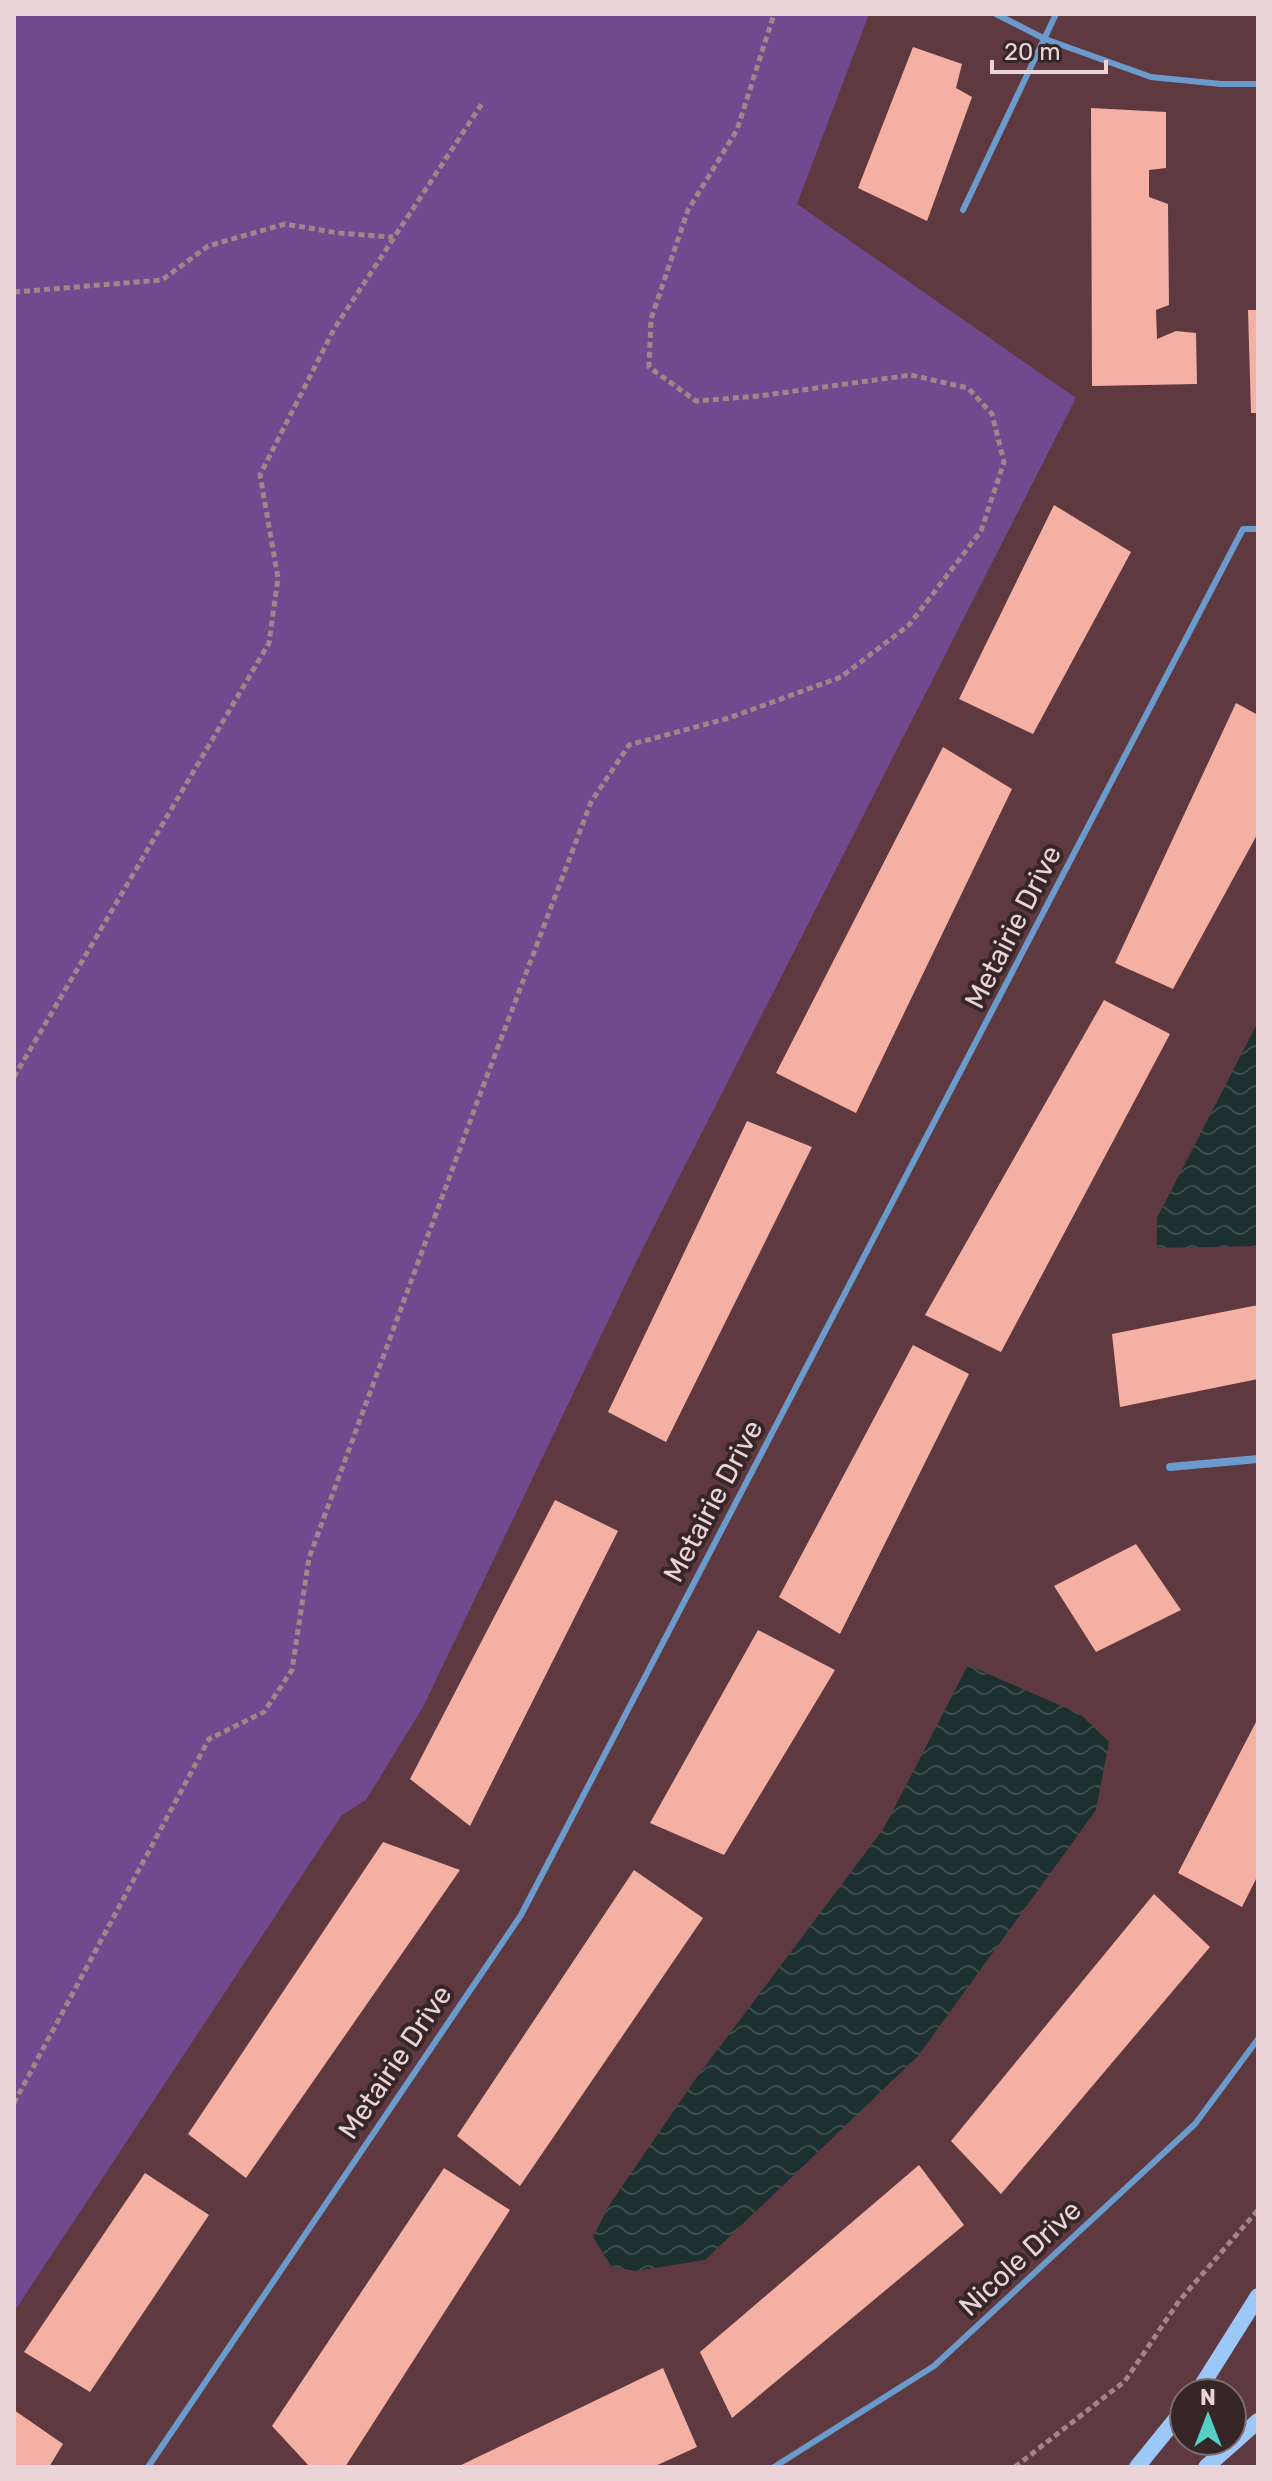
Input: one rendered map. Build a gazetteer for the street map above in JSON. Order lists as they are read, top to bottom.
{
  "streets": {
    "lane": ["Metairie Drive", "Nicole Drive"]
  },
  "scale_bar": "20 m",
  "north": "top"
}
